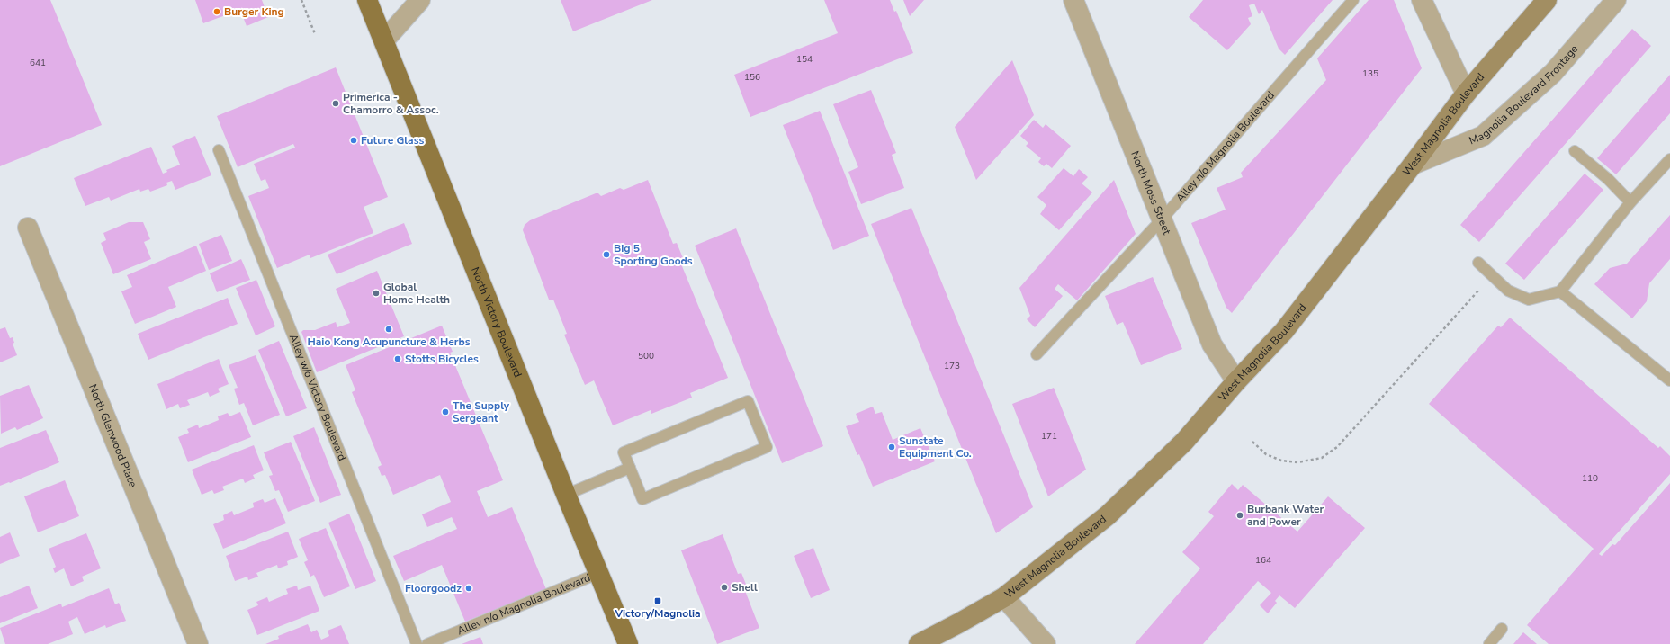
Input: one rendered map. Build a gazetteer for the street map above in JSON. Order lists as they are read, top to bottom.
{
  "streets": {
    "main road": ["West Magnolia Boulevard", "North Victory Boulevard"],
    "street": ["Magnolia Boulevard Frontage", "North Moss Street", "North Glenwood Place"],
    "lane": ["Alley n/o Magnolia Boulevard", "Alley w/o Victory Boulevard"]
  },
  "crossings": [
    ["Magnolia Boulevard Frontage", "West Magnolia Boulevard"],
    ["West Magnolia Boulevard", "North Moss Street"],
    ["Alley n/o Magnolia Boulevard", "North Moss Street"],
    ["Alley n/o Magnolia Boulevard", "North Victory Boulevard"]
  ],
  "places": {
    "other": [
      "Burger King",
      "Primerica - Chamorro & Assoc.",
      "Future Glass",
      "Big 5 Sporting Goods",
      "Global Home Health",
      "Haio Kong Acupuncture & Herbs",
      "Stotts Bicycles",
      "The Supply Sergeant",
      "Sunstate Equipment Co.",
      "Burbank Water and Power",
      "Shell",
      "Floorgoodz"
    ],
    "transit": ["Victory/Magnolia"]
  },
  "house_numbers": [
    "154",
    "641",
    "135",
    "156",
    "500",
    "173",
    "171",
    "110",
    "164"
  ]
}
